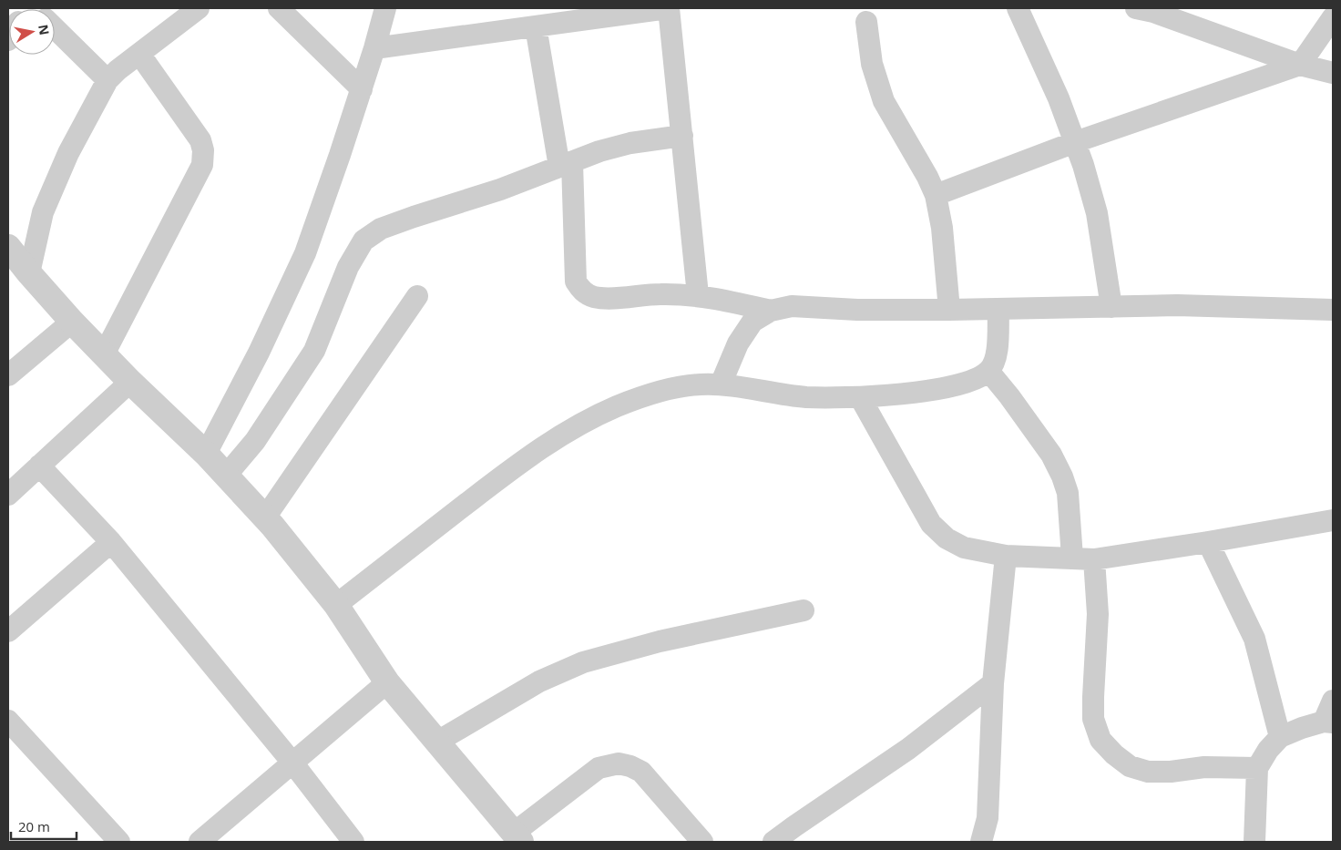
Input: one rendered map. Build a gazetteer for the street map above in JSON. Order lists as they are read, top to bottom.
{
  "scale_bar": "20 m",
  "north": "right"
}
